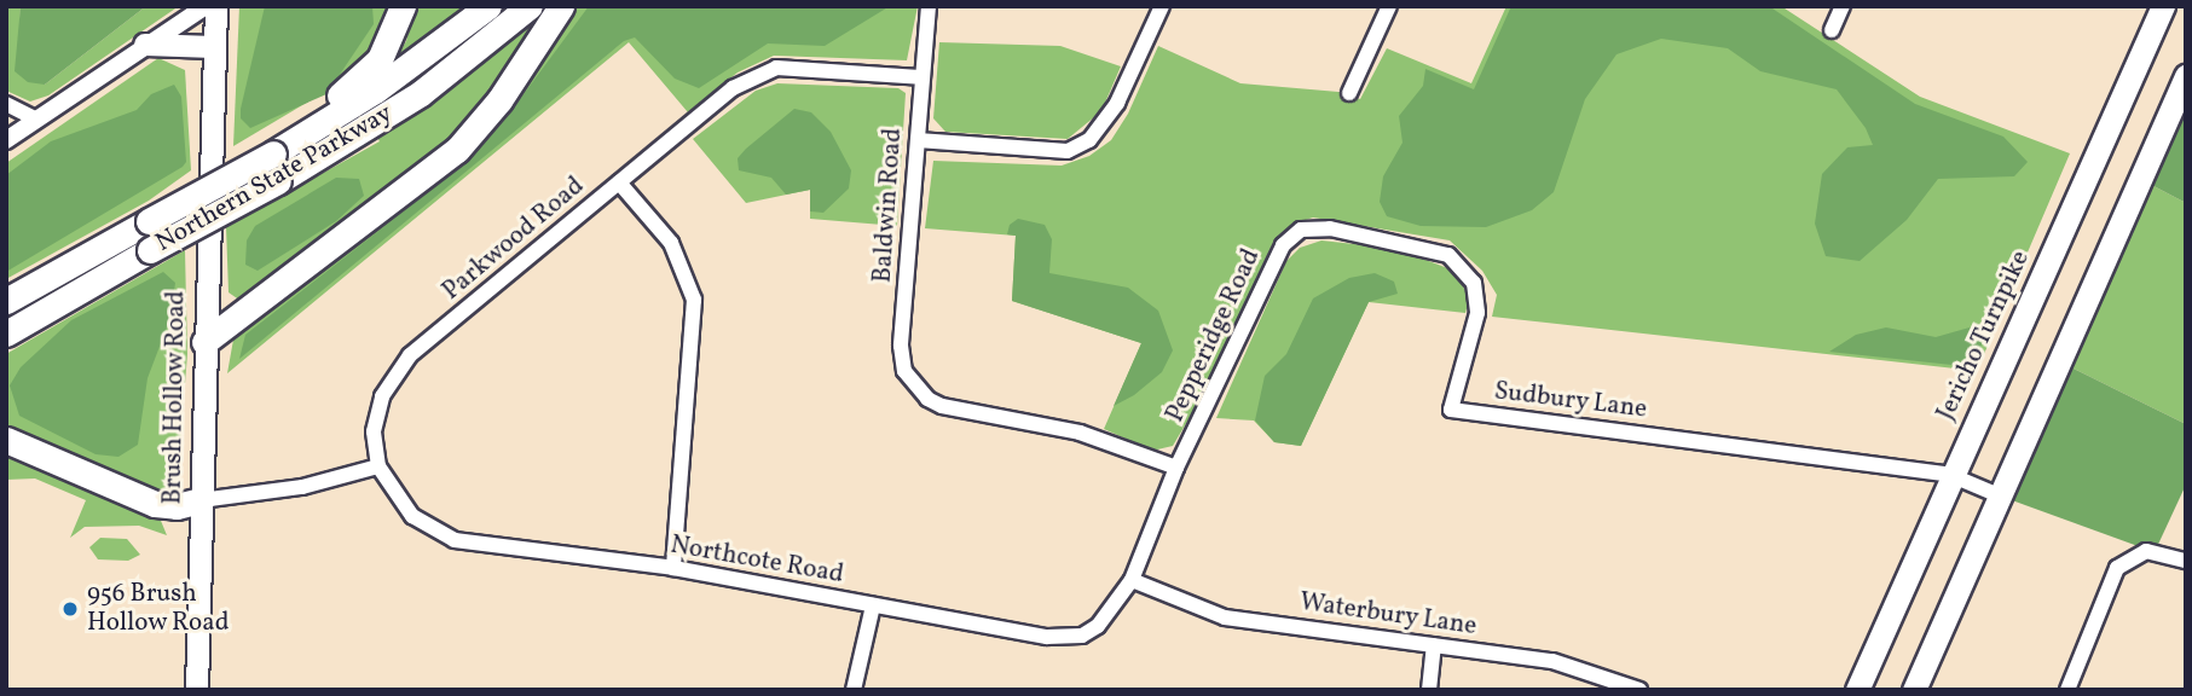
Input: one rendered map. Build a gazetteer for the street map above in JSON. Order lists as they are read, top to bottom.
{
  "streets": {
    "highway": ["Northern State Parkway"],
    "main road": ["Jericho Turnpike", "Brush Hollow Road"],
    "street": [
      "Baldwin Road",
      "Parkwood Road",
      "Pepperidge Road",
      "Sudbury Lane",
      "Northcote Road",
      "Waterbury Lane"
    ]
  },
  "crossings": [
    ["Baldwin Road", "Parkwood Road"],
    ["Baldwin Road", "Pepperidge Road"],
    ["Parkwood Road", "Northcote Road"],
    ["Pepperidge Road", "Sudbury Lane"],
    ["Pepperidge Road", "Northcote Road"],
    ["Pepperidge Road", "Waterbury Lane"],
    ["Jericho Turnpike", "Sudbury Lane"],
    ["Northcote Road", "Waterbury Lane"]
  ],
  "places": ["956 Brush Hollow Road"]
}
